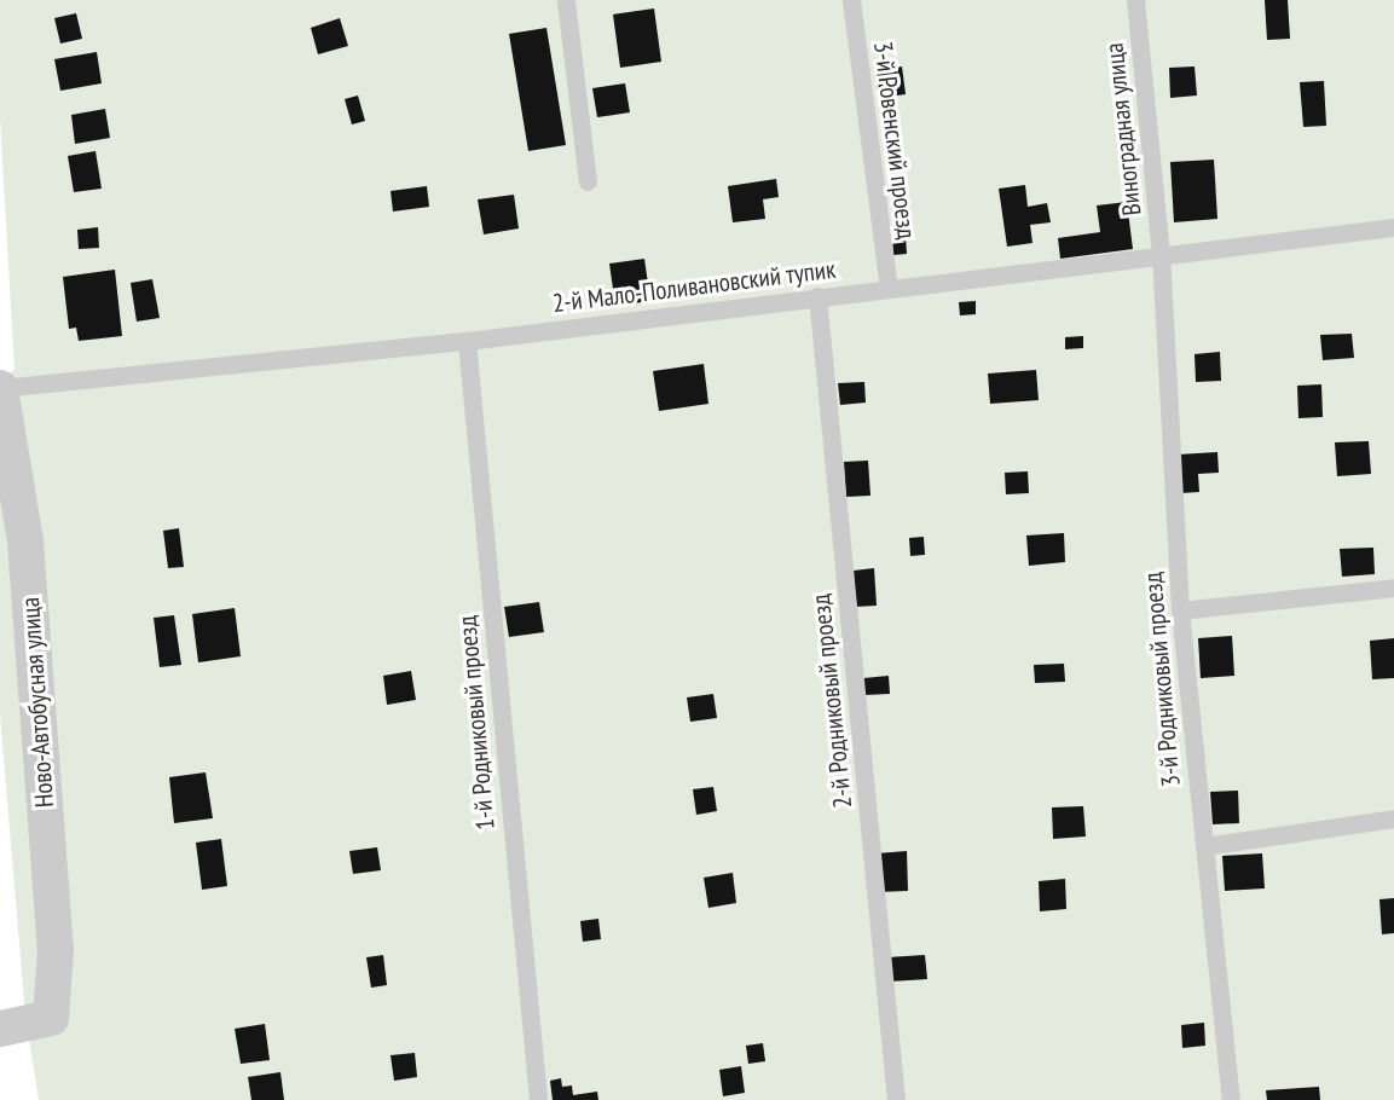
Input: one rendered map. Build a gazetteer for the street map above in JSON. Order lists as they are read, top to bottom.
{
  "streets": {
    "street": ["Ново-Автобусная улица"],
    "lane": [
      "Виноградная улица",
      "3-й Ровенский проезд",
      "2-й Мало-Поливановский тупик",
      "3-й Родниковый проезд",
      "2-й Родниковый проезд",
      "1-й Родниковый проезд"
    ]
  },
  "crossings": [
    ["Виноградная улица", "2-й Мало-Поливановский тупик"],
    ["Виноградная улица", "3-й Родниковый проезд"],
    ["3-й Ровенский проезд", "2-й Мало-Поливановский тупик"],
    ["2-й Мало-Поливановский тупик", "3-й Родниковый проезд"],
    ["2-й Мало-Поливановский тупик", "2-й Родниковый проезд"],
    ["2-й Мало-Поливановский тупик", "Ново-Автобусная улица"],
    ["2-й Мало-Поливановский тупик", "1-й Родниковый проезд"]
  ]
}
